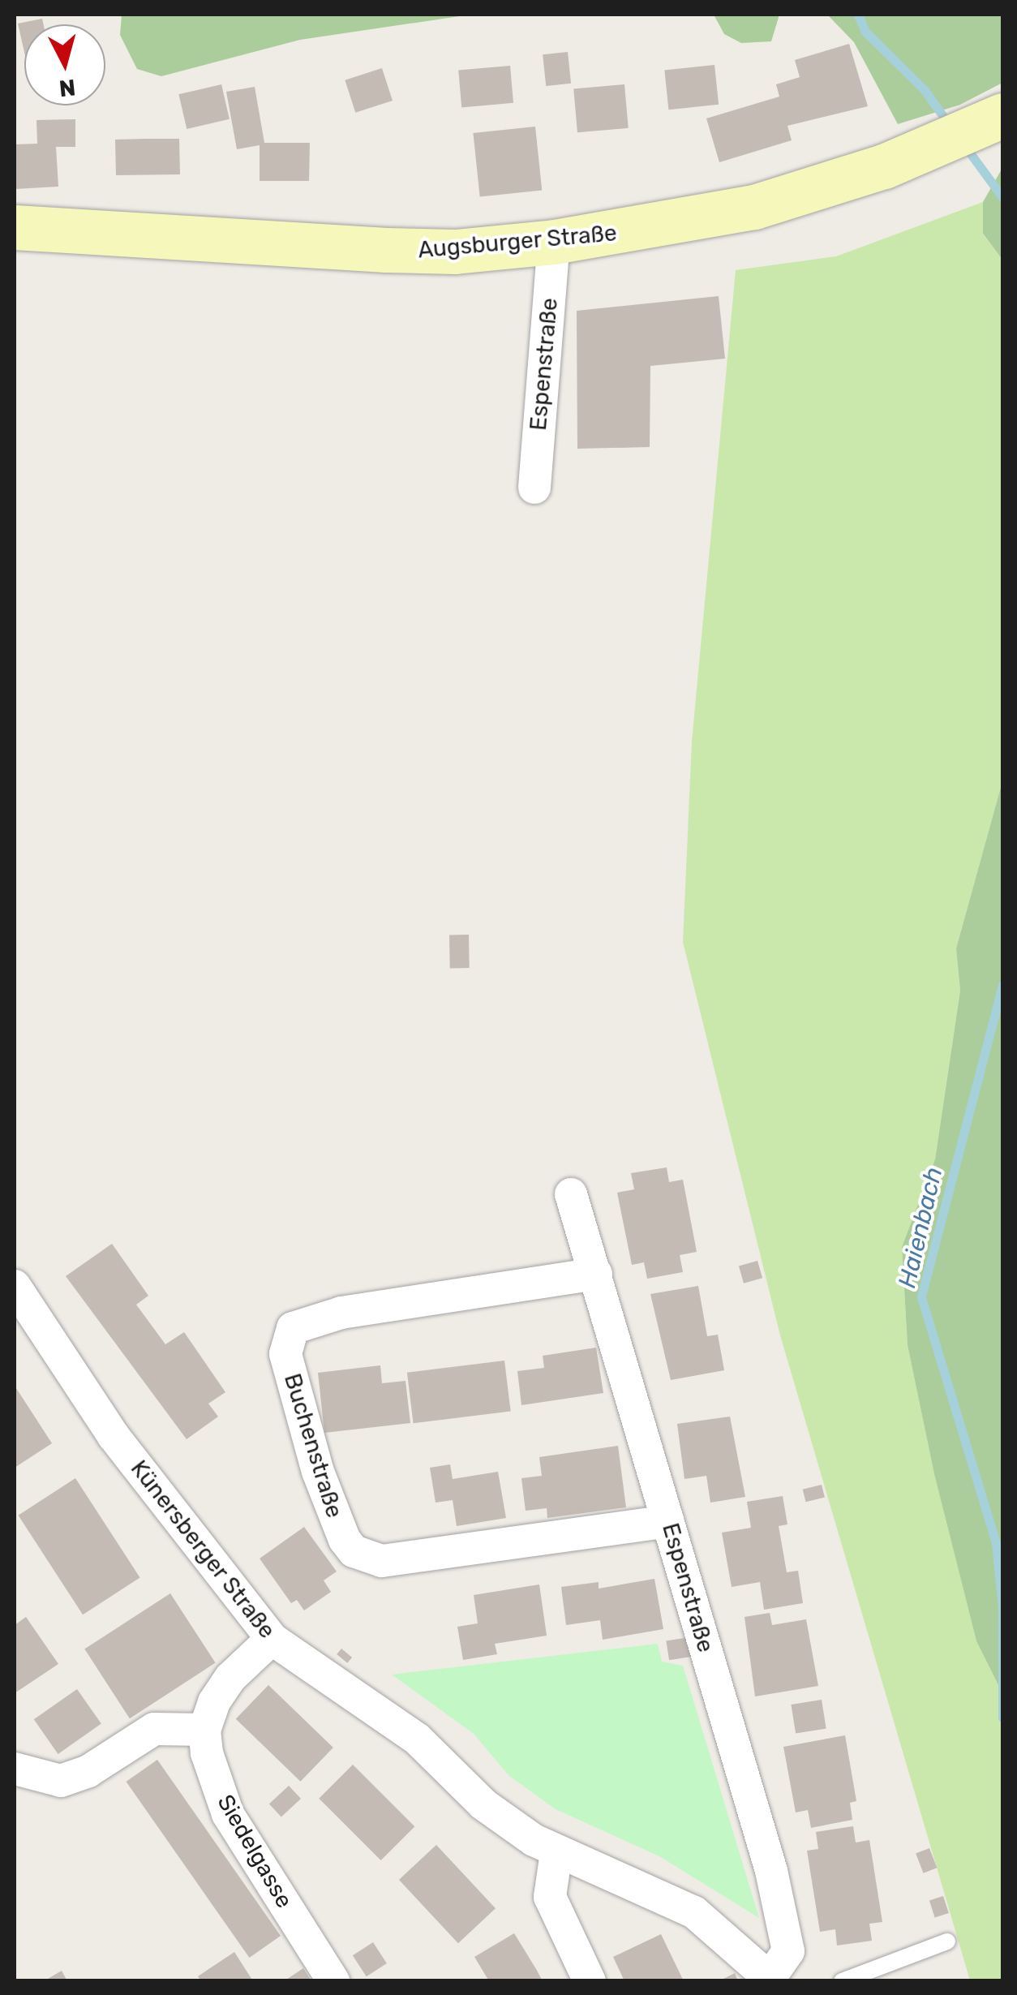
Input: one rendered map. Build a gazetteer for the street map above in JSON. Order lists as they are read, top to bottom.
{
  "streets": {
    "street": [
      "Augsburger Straße",
      "Espenstraße",
      "Buchenstraße",
      "Künersberger Straße",
      "Siedelgasse"
    ]
  },
  "crossings": [
    ["Augsburger Straße", "Espenstraße"],
    ["Espenstraße", "Buchenstraße"],
    ["Espenstraße", "Künersberger Straße"]
  ],
  "water": ["Haienbach"],
  "north": "bottom"
}
